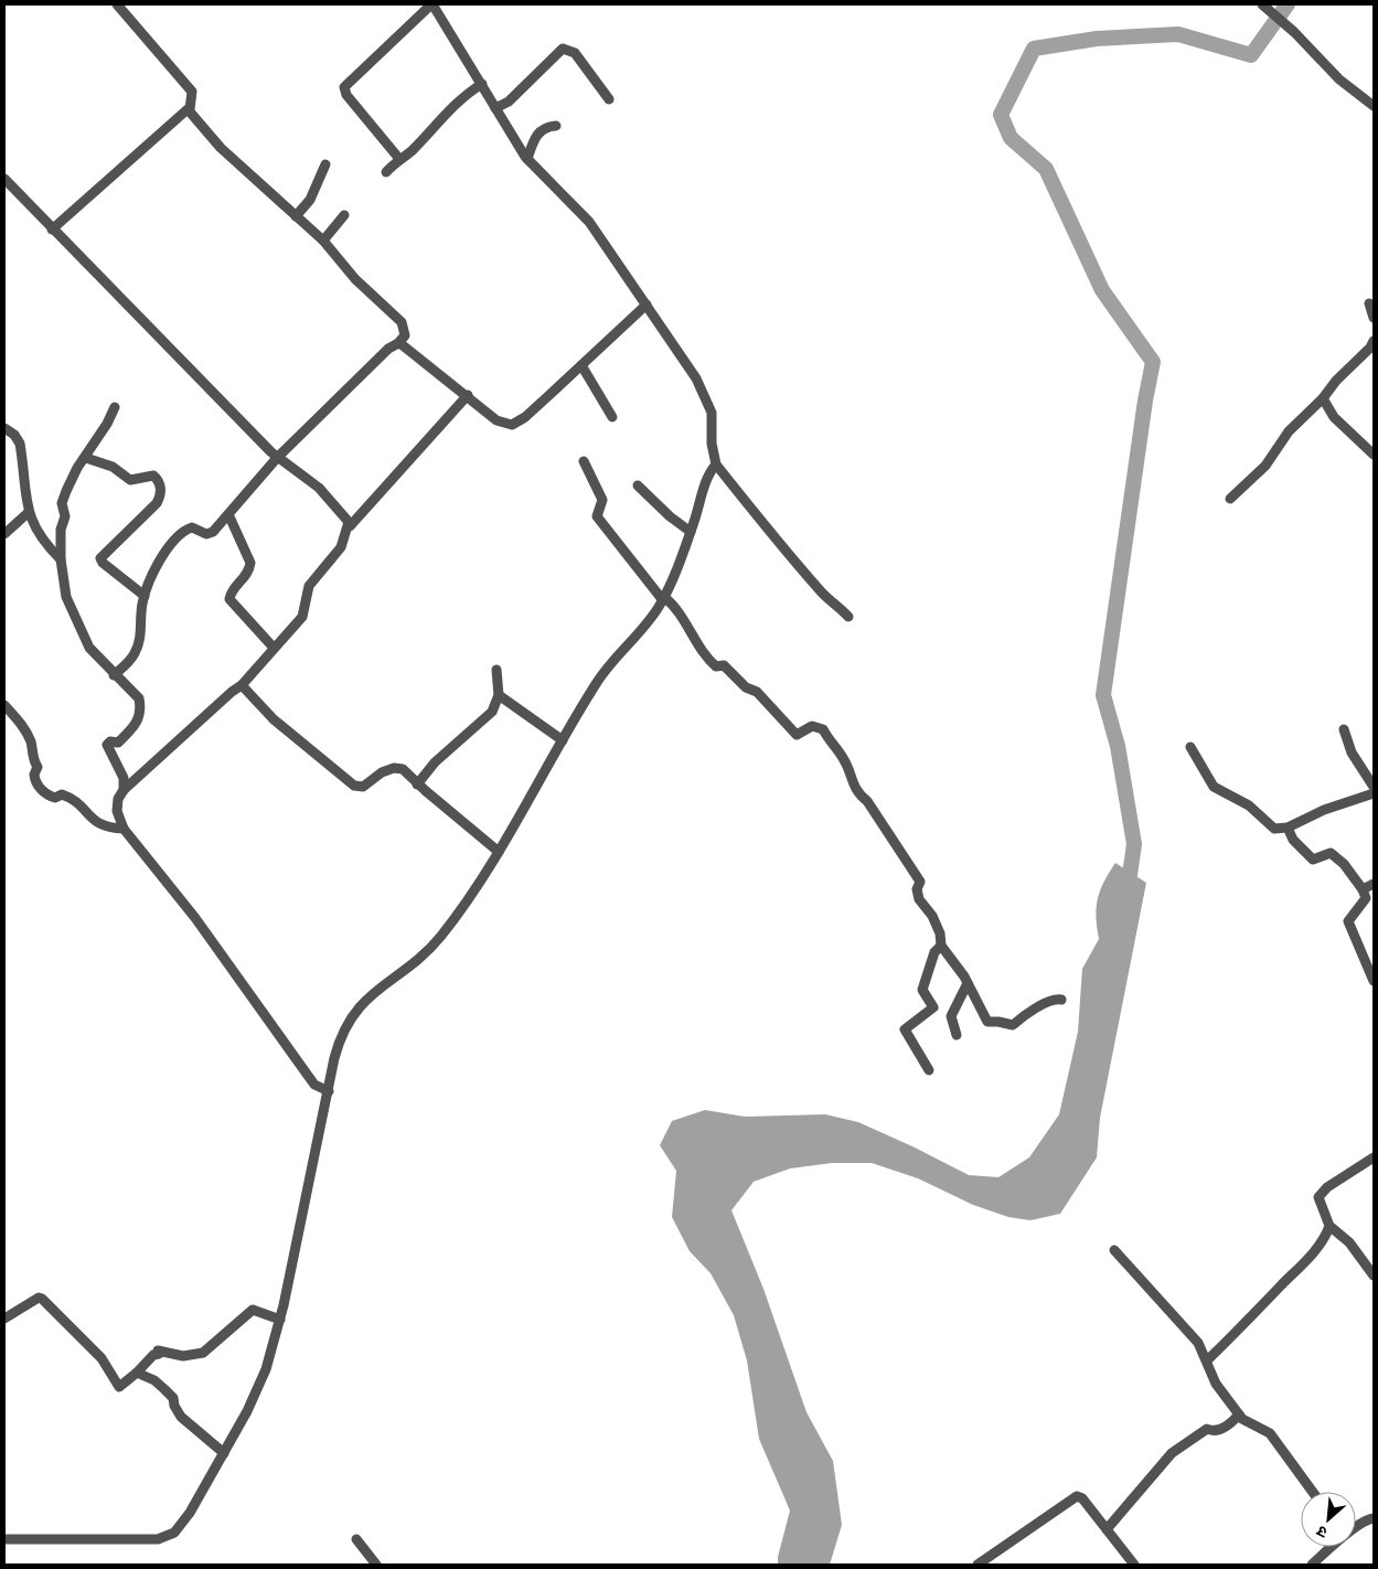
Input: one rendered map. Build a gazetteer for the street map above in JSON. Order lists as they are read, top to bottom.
{
  "north": "bottom left"
}
